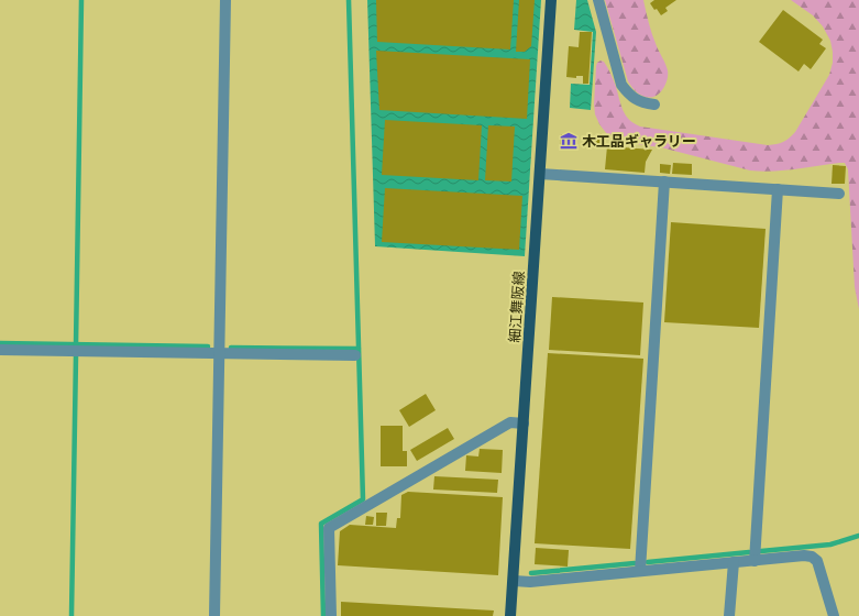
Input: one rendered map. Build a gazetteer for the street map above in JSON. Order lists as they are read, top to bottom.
{
  "streets": {
    "main road": ["細江舞阪線"]
  },
  "places": {
    "museum": ["木工品ギャラリー"]
  }
}
